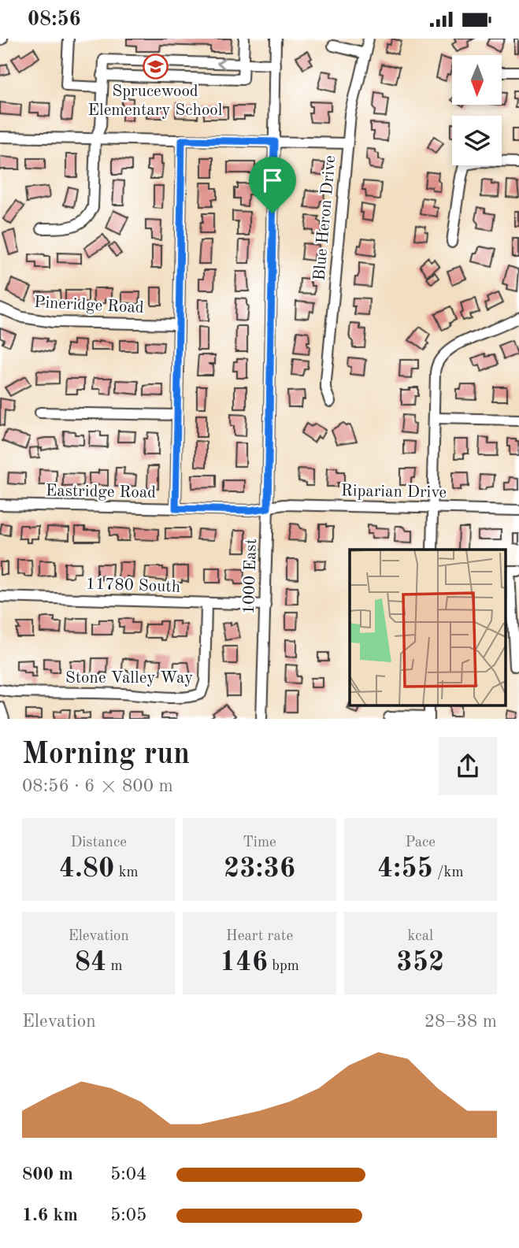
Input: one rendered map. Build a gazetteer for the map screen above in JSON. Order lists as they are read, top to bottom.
{
  "streets": {
    "street": [
      "Blue Heron Drive",
      "Pineridge Road",
      "Eastridge Road",
      "Riparian Drive",
      "1000 East",
      "11780 South",
      "Stone Valley Way"
    ]
  },
  "crossings": [
    ["Eastridge Road", "Riparian Drive"],
    ["Eastridge Road", "1000 East"],
    ["Riparian Drive", "1000 East"],
    ["1000 East", "11780 South"],
    ["11780 South", "Stone Valley Way"]
  ],
  "places": {
    "school or university": ["Sprucewood Elementary School"]
  },
  "north": "bottom",
  "page": {
    "status": "08:56",
    "heading": ["Morning run", "08:56 · 6 × 800 m"],
    "stats": [
      ["Distance", "4.80 km"],
      ["Time", "23:36"],
      ["Pace", "4:55 /km"],
      ["Elevation", "84 m"],
      ["Heart rate", "146 bpm"],
      ["kcal", "352"]
    ],
    "chart": ["Elevation", "28–38 m"],
    "list": [
      {
        "name": "800 m",
        "note": "5:04"
      },
      {
        "name": "1.6 km",
        "note": "5:05"
      }
    ]
  }
}
